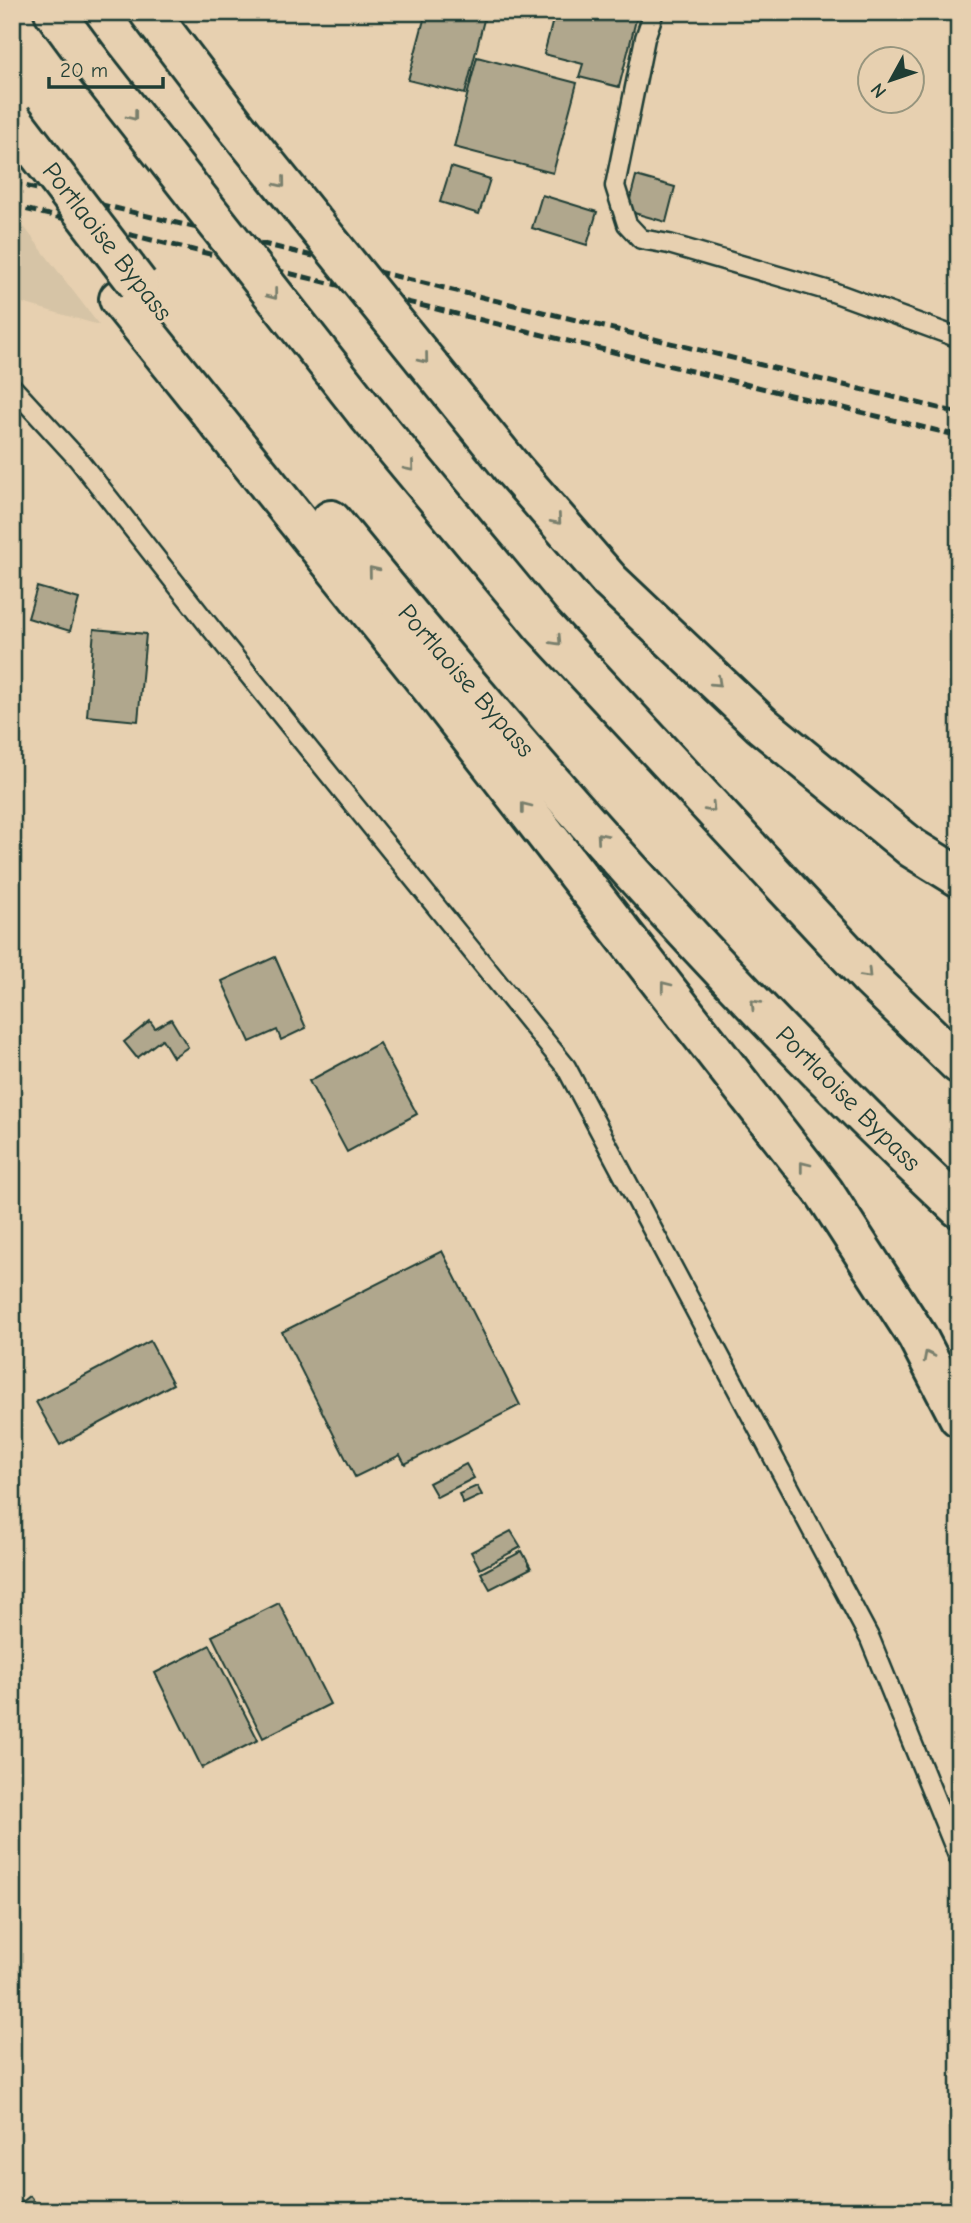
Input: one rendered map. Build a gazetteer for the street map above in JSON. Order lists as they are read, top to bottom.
{
  "streets": {
    "highway": ["Portlaoise Bypass"]
  },
  "scale_bar": "20 m",
  "north": "bottom left"
}
